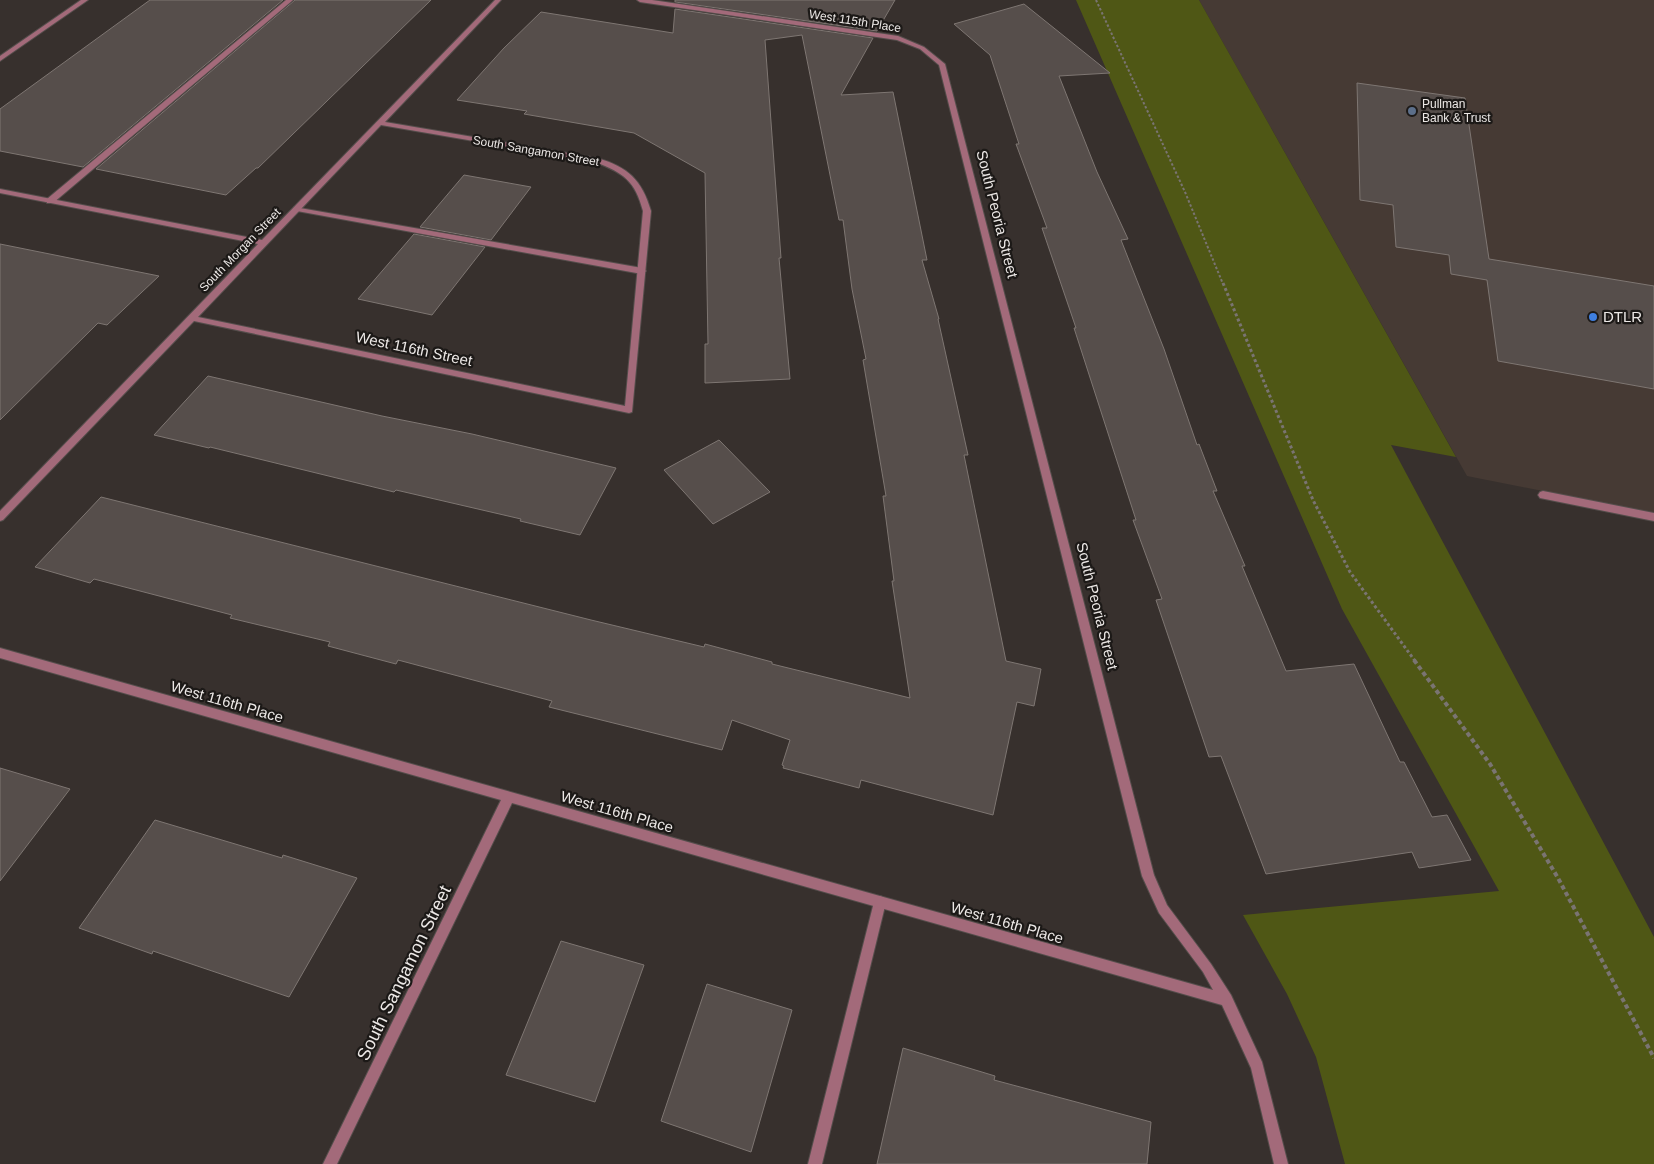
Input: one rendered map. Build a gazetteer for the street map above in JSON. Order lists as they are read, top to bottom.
{
  "streets": {
    "street": [
      "West 115th Place",
      "South Sangamon Street",
      "South Peoria Street",
      "South Morgan Street",
      "West 116th Street",
      "West 116th Place"
    ]
  },
  "crossings": [
    ["West 115th Place", "South Peoria Street"],
    ["South Sangamon Street", "South Morgan Street"],
    ["South Sangamon Street", "West 116th Street"],
    ["South Sangamon Street", "West 116th Place"],
    ["South Peoria Street", "West 116th Place"],
    ["South Morgan Street", "West 116th Street"]
  ],
  "places": ["Pullman Bank & Trust", "DTLR"]
}
